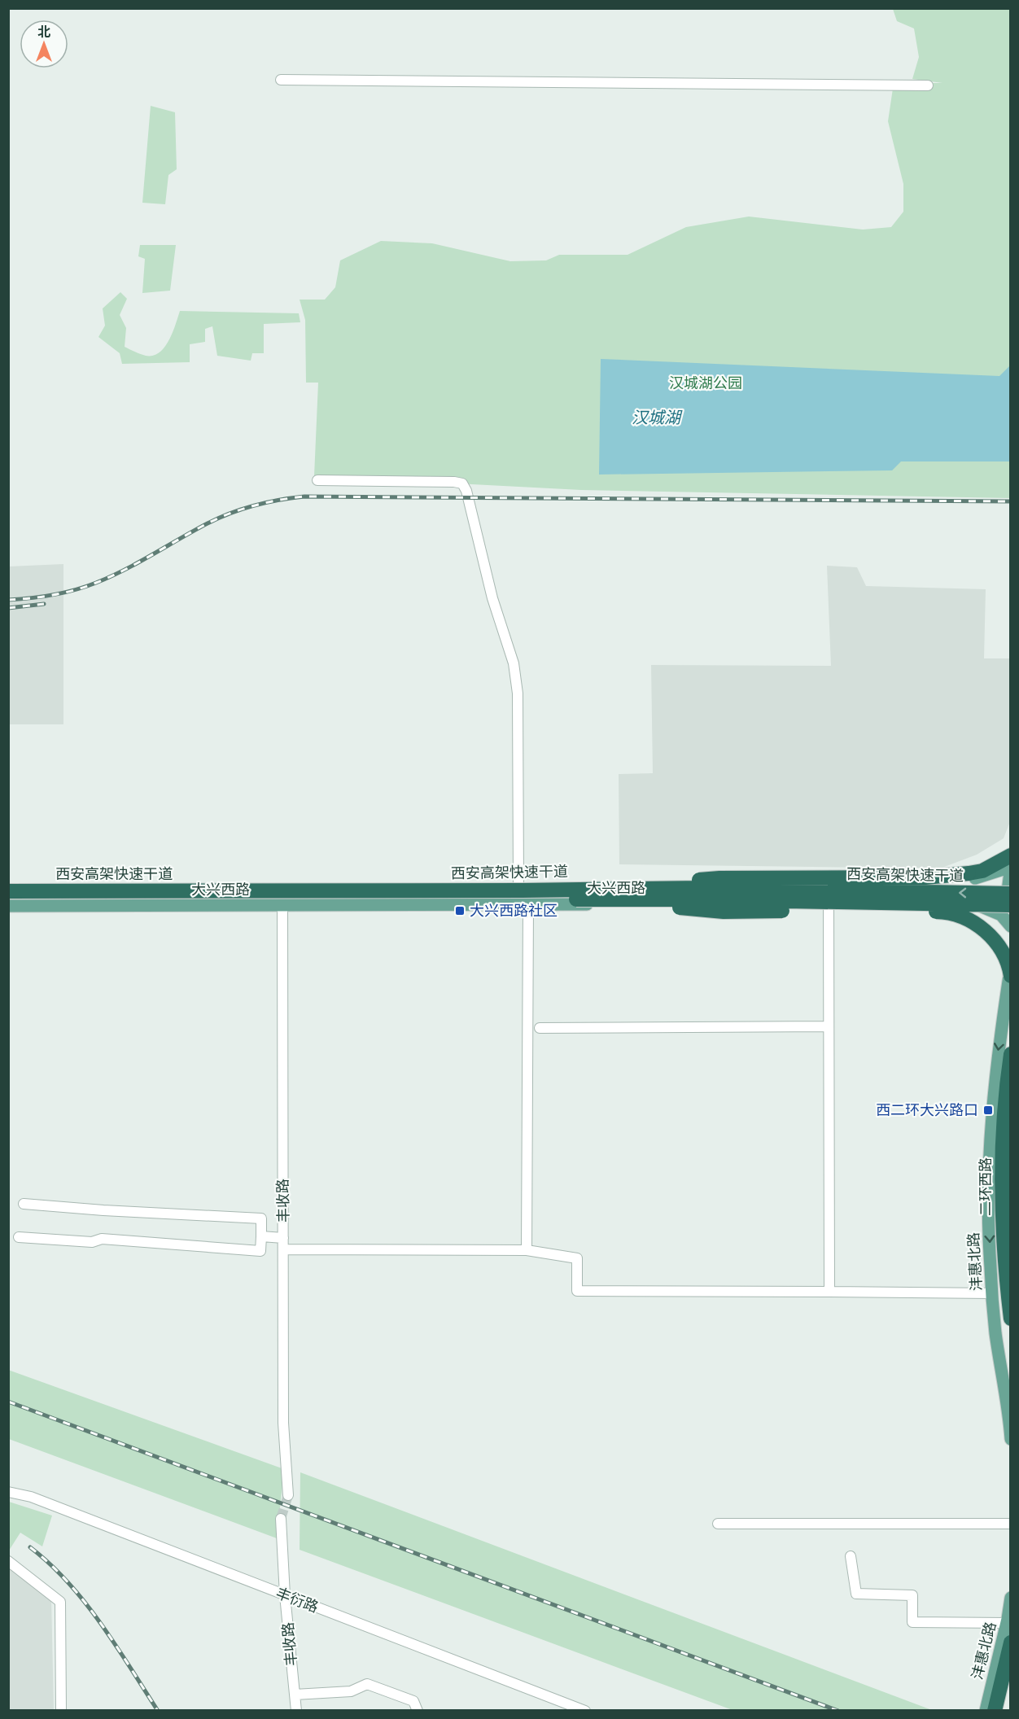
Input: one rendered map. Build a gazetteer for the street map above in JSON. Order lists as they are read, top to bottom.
{
  "streets": {
    "highway": ["西安高架快速干道", "二环西路"],
    "main road": ["大兴西路", "沣惠北路"],
    "street": ["丰收路", "丰衍路"]
  },
  "crossings": [
    ["大兴西路", "丰收路"],
    ["丰收路", "丰衍路"]
  ],
  "one_way": ["沣惠北路"],
  "water": ["汉城湖"],
  "parks": ["汉城湖公园"],
  "places": {
    "transit": ["大兴西路社区", "西二环大兴路口"]
  },
  "north": "top"
}
